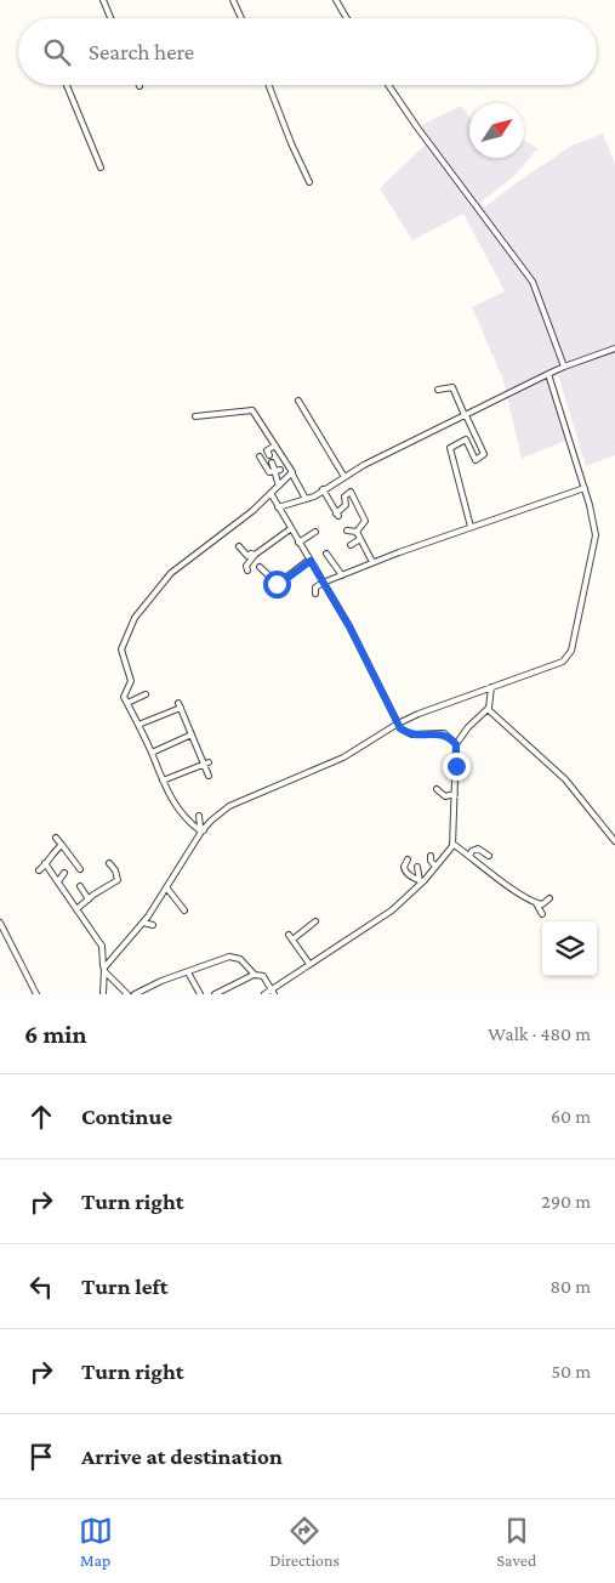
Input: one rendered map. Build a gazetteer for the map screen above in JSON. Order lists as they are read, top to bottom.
{
  "north": "top right",
  "page": {
    "search": "Search here",
    "heading": ["6 min", "Walk · 480 m"],
    "list": [
      ["Continue", "60 m"],
      ["Turn right", "290 m"],
      ["Turn left", "80 m"],
      ["Turn right", "50 m"],
      "Arrive at destination"
    ],
    "nav": ["Map", "Directions", "Saved"]
  }
}
